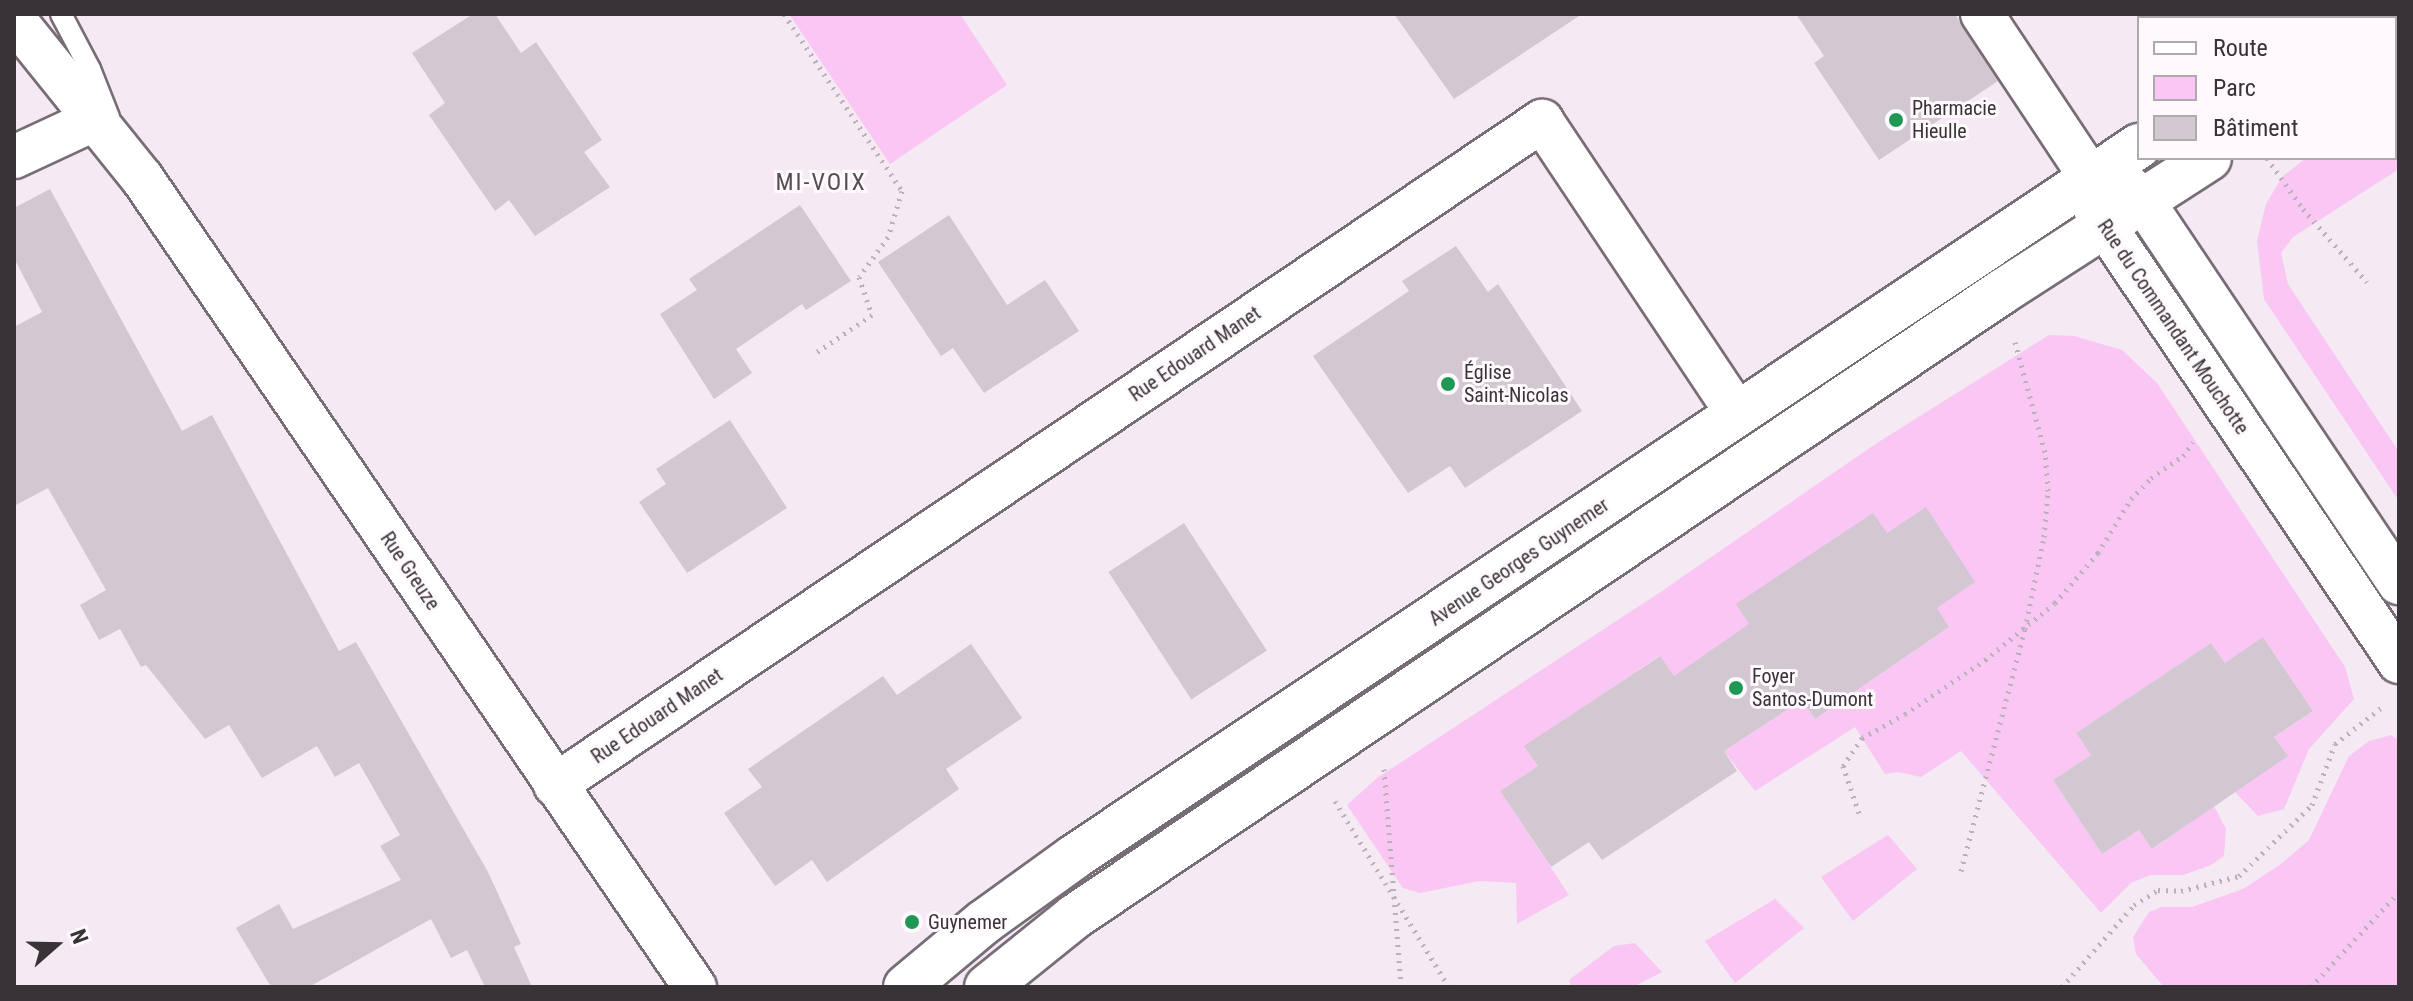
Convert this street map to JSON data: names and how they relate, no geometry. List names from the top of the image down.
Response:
{
  "streets": {
    "street": [
      "Rue du Commandant Mouchotte",
      "Rue Edouard Manet",
      "Avenue Georges Guynemer",
      "Rue Greuze"
    ]
  },
  "crossings": [
    ["Rue du Commandant Mouchotte", "Avenue Georges Guynemer"],
    ["Rue Edouard Manet", "Avenue Georges Guynemer"],
    ["Rue Edouard Manet", "Rue Greuze"]
  ],
  "districts": ["MI-VOIX"],
  "places": [
    "Pharmacie Hieulle",
    "Église Saint-Nicolas",
    "Foyer Santos-Dumont",
    "Guynemer"
  ],
  "legend": ["Route", "Parc", "Bâtiment"],
  "north": "right"
}
